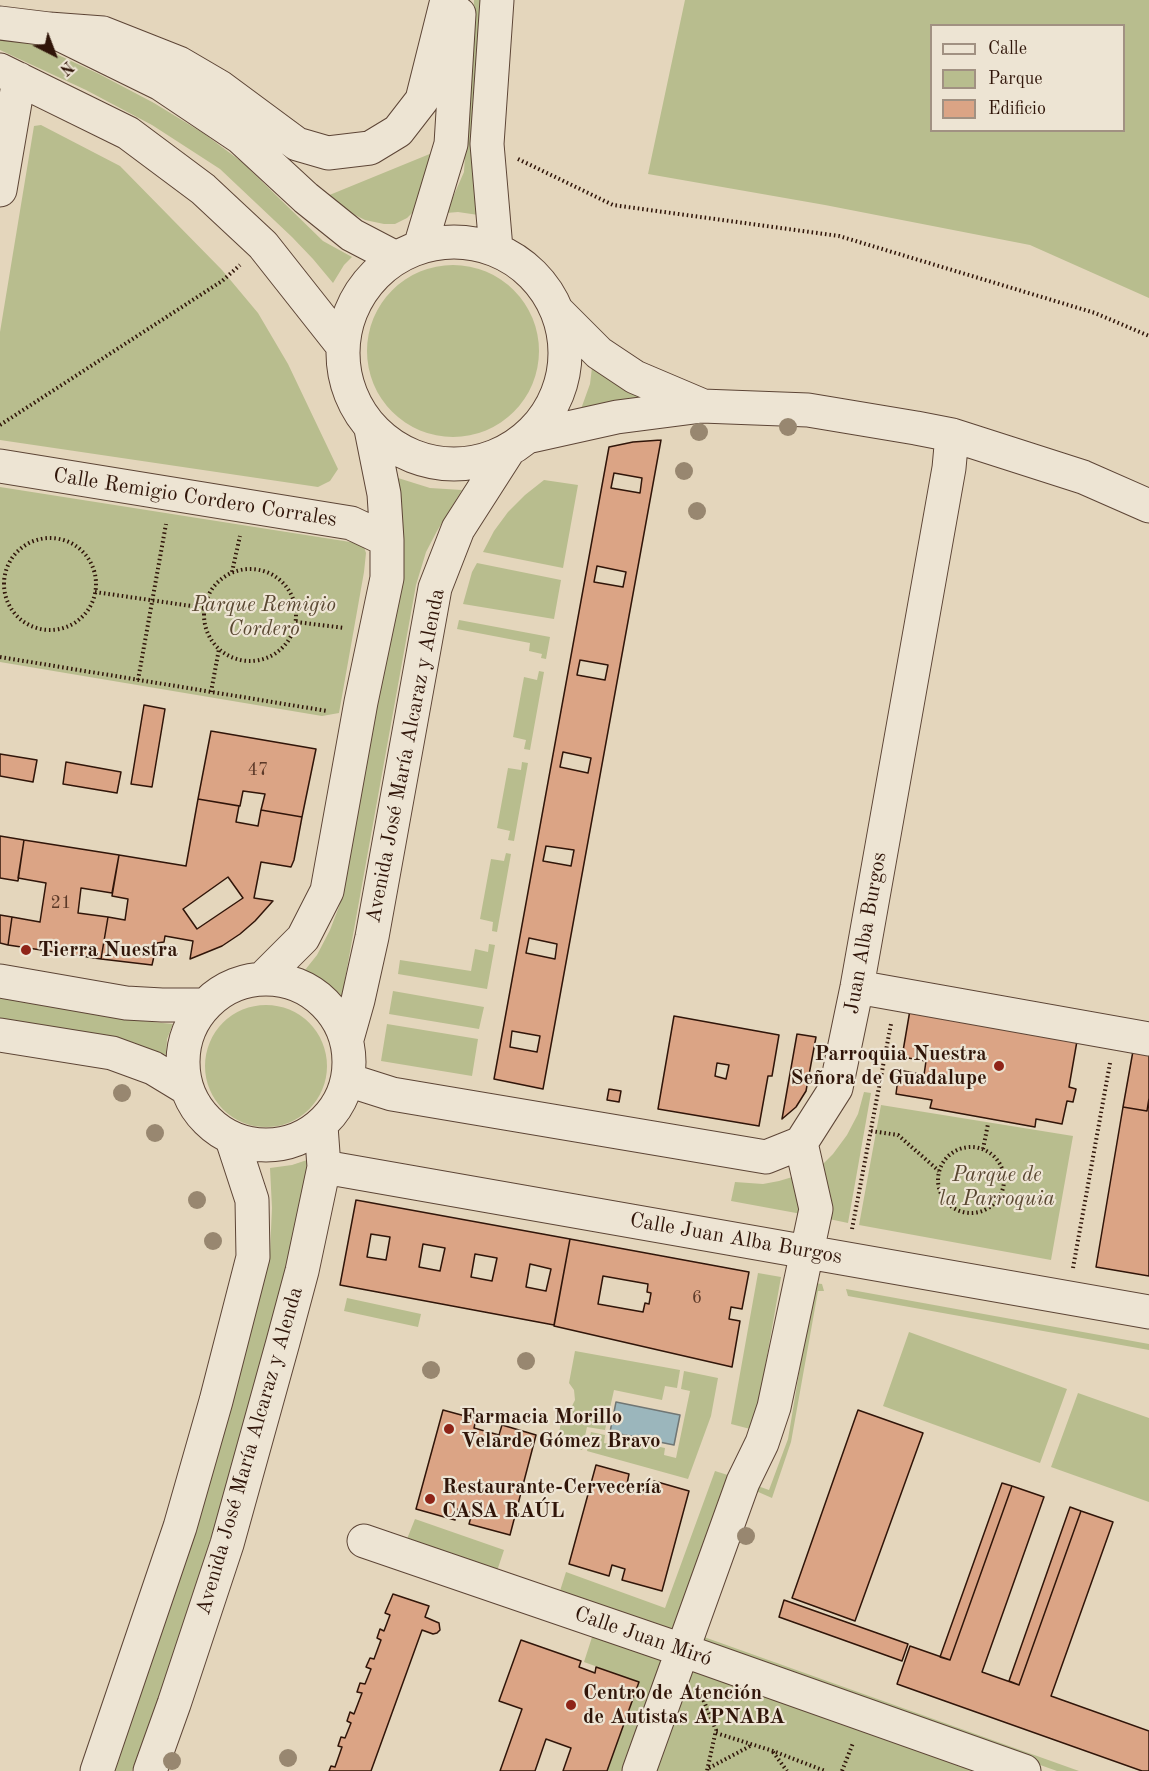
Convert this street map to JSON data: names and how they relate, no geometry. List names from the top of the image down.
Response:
{
  "streets": {
    "street": [
      "Calle Remigio Cordero Corrales",
      "Avenida José María Alcaraz y Alenda",
      "Juan Alba Burgos",
      "Calle Juan Alba Burgos",
      "Calle Juan Miró"
    ]
  },
  "crossings": [
    ["Avenida José María Alcaraz y Alenda", "Calle Juan Alba Burgos"]
  ],
  "parks": ["Parque Remigio Cordero", "Parque de la Parroquia"],
  "places": [
    "Tierra Nuestra",
    "Parroquia Nuestra Señora de Guadalupe",
    "Farmacia Morillo Velarde Gómez Bravo",
    "Restaurante-Cervecería CASA RAÚL",
    "Centro de Atención de Autistas APNABA"
  ],
  "house_numbers": ["47", "21", "6"],
  "legend": ["Calle", "Parque", "Edificio"],
  "north": "bottom right"
}
